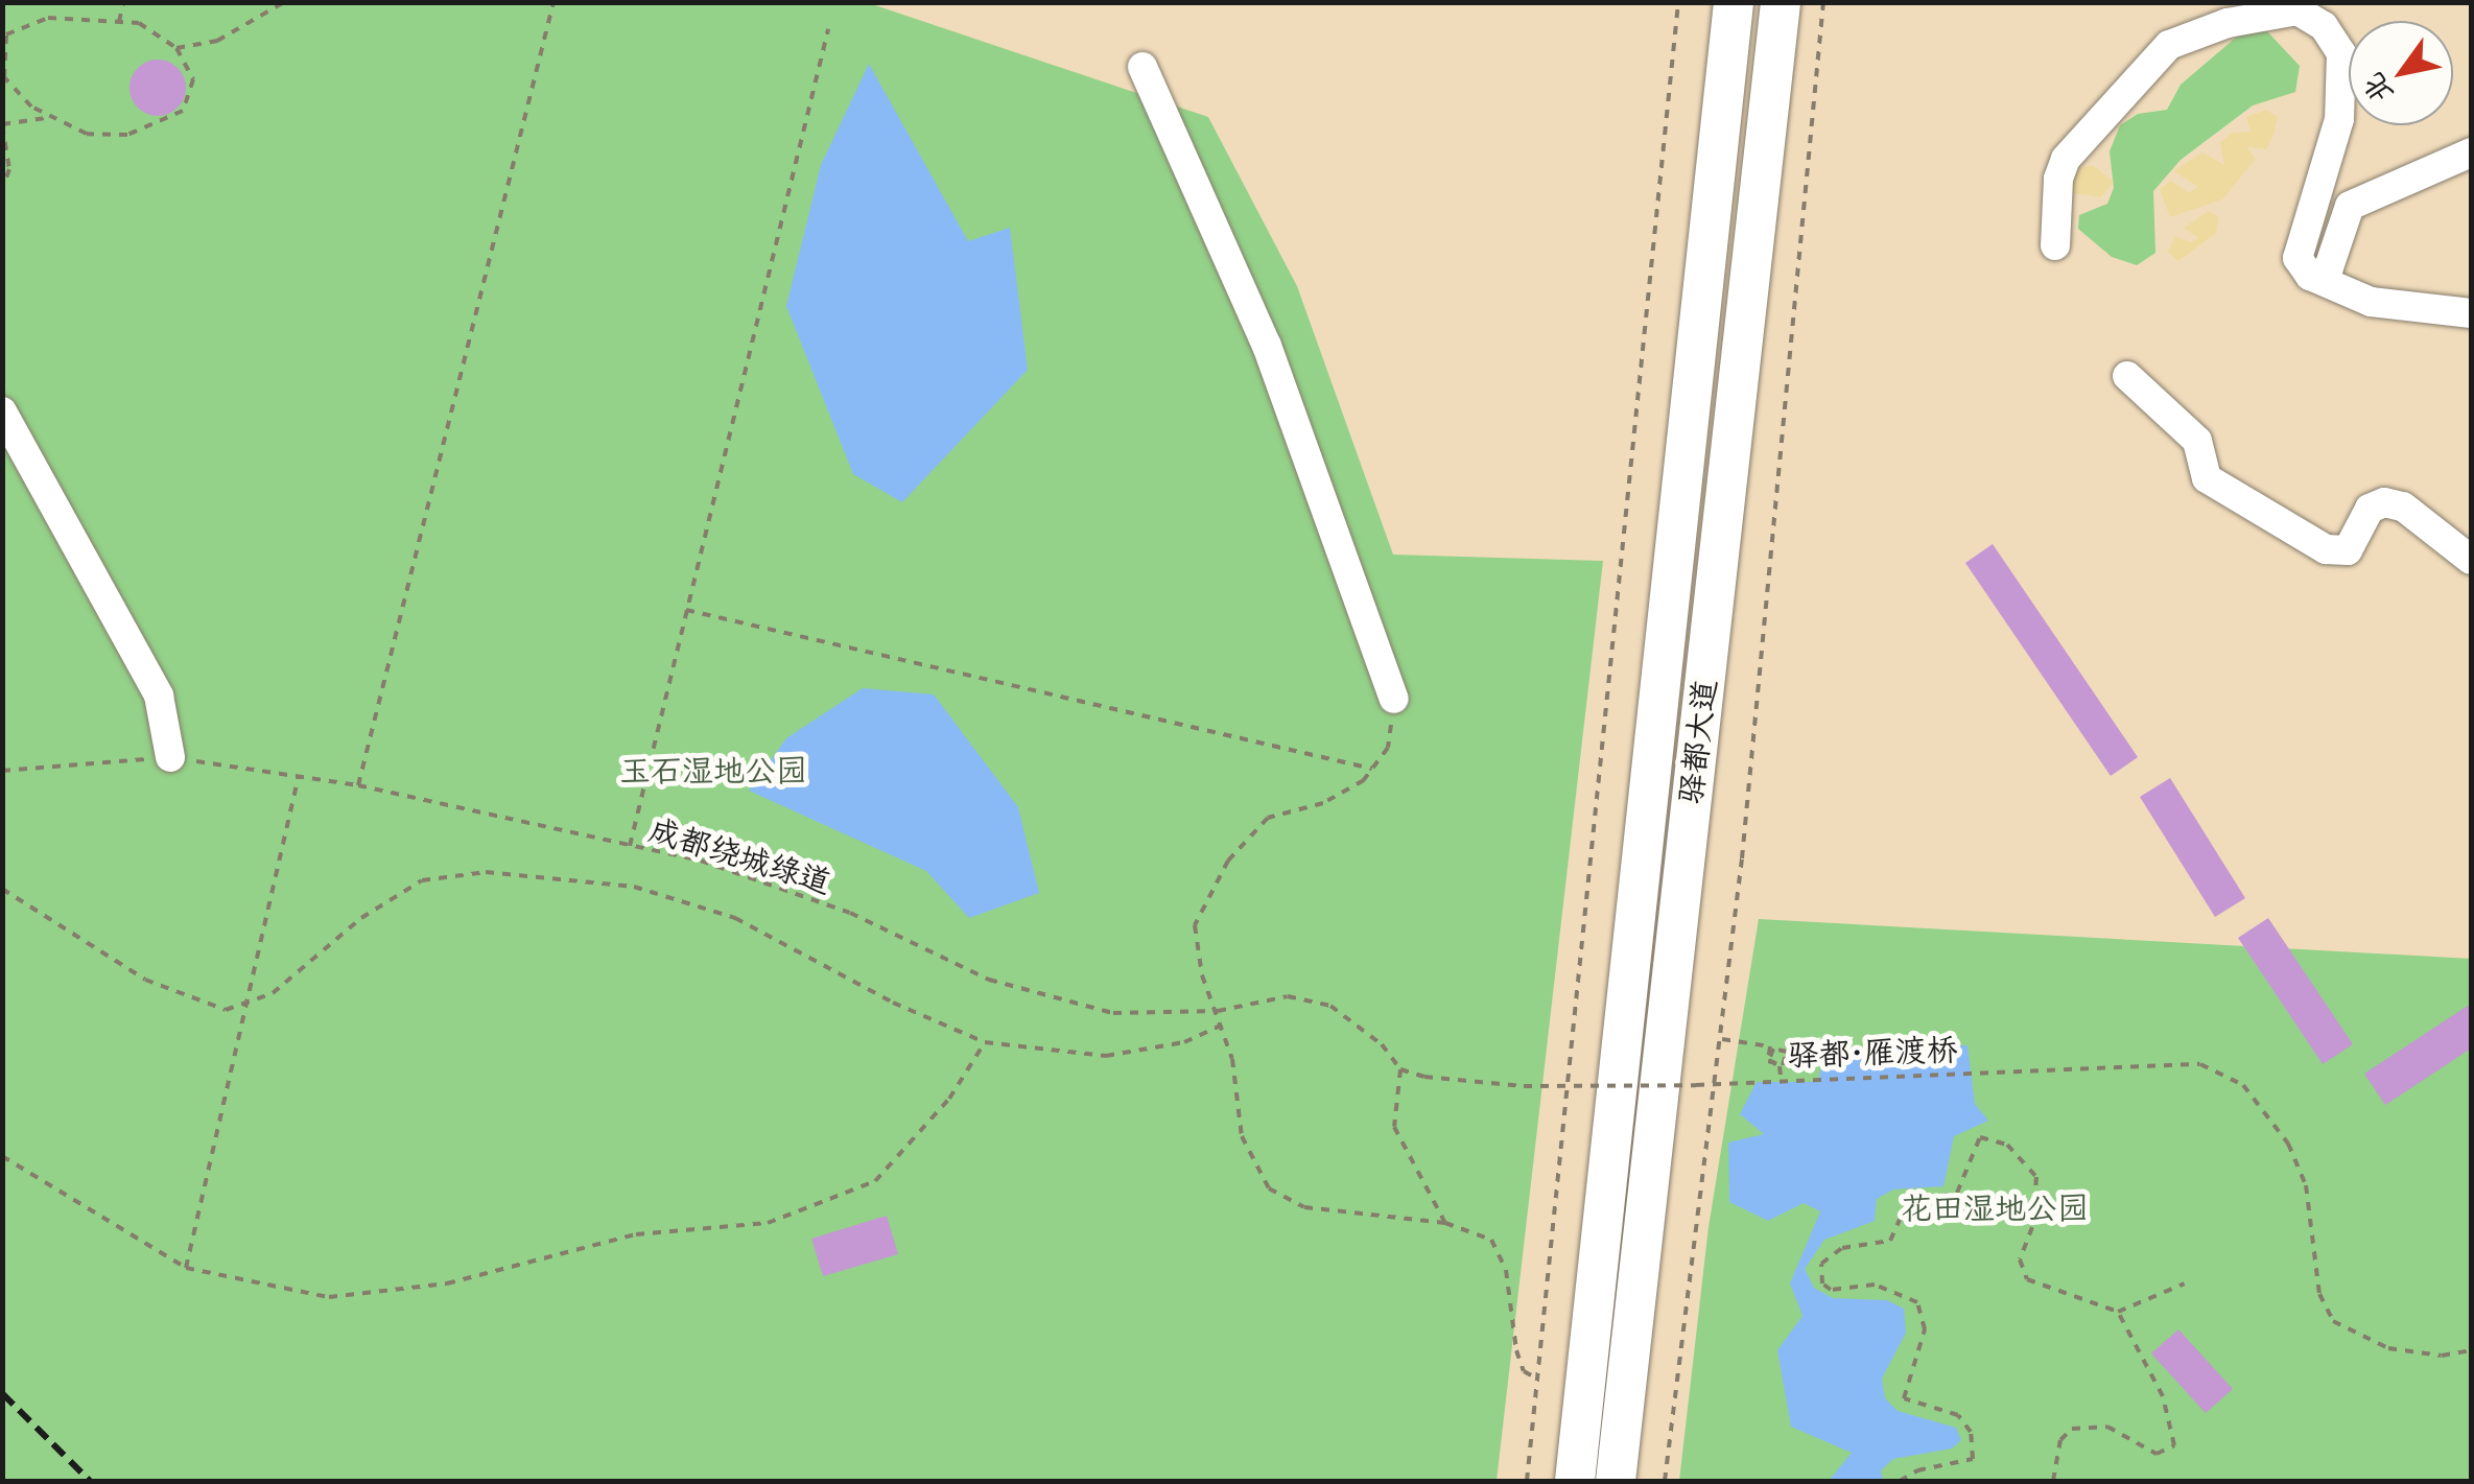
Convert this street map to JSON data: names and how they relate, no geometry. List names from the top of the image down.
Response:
{
  "streets": {
    "main road": ["驿都大道"],
    "path": ["成都绕城绿道", "驿都·雁渡桥"]
  },
  "crossings": [
    ["成都绕城绿道", "驿都·雁渡桥"]
  ],
  "parks": ["玉石湿地公园", "花田湿地公园"],
  "north": "bottom left"
}
